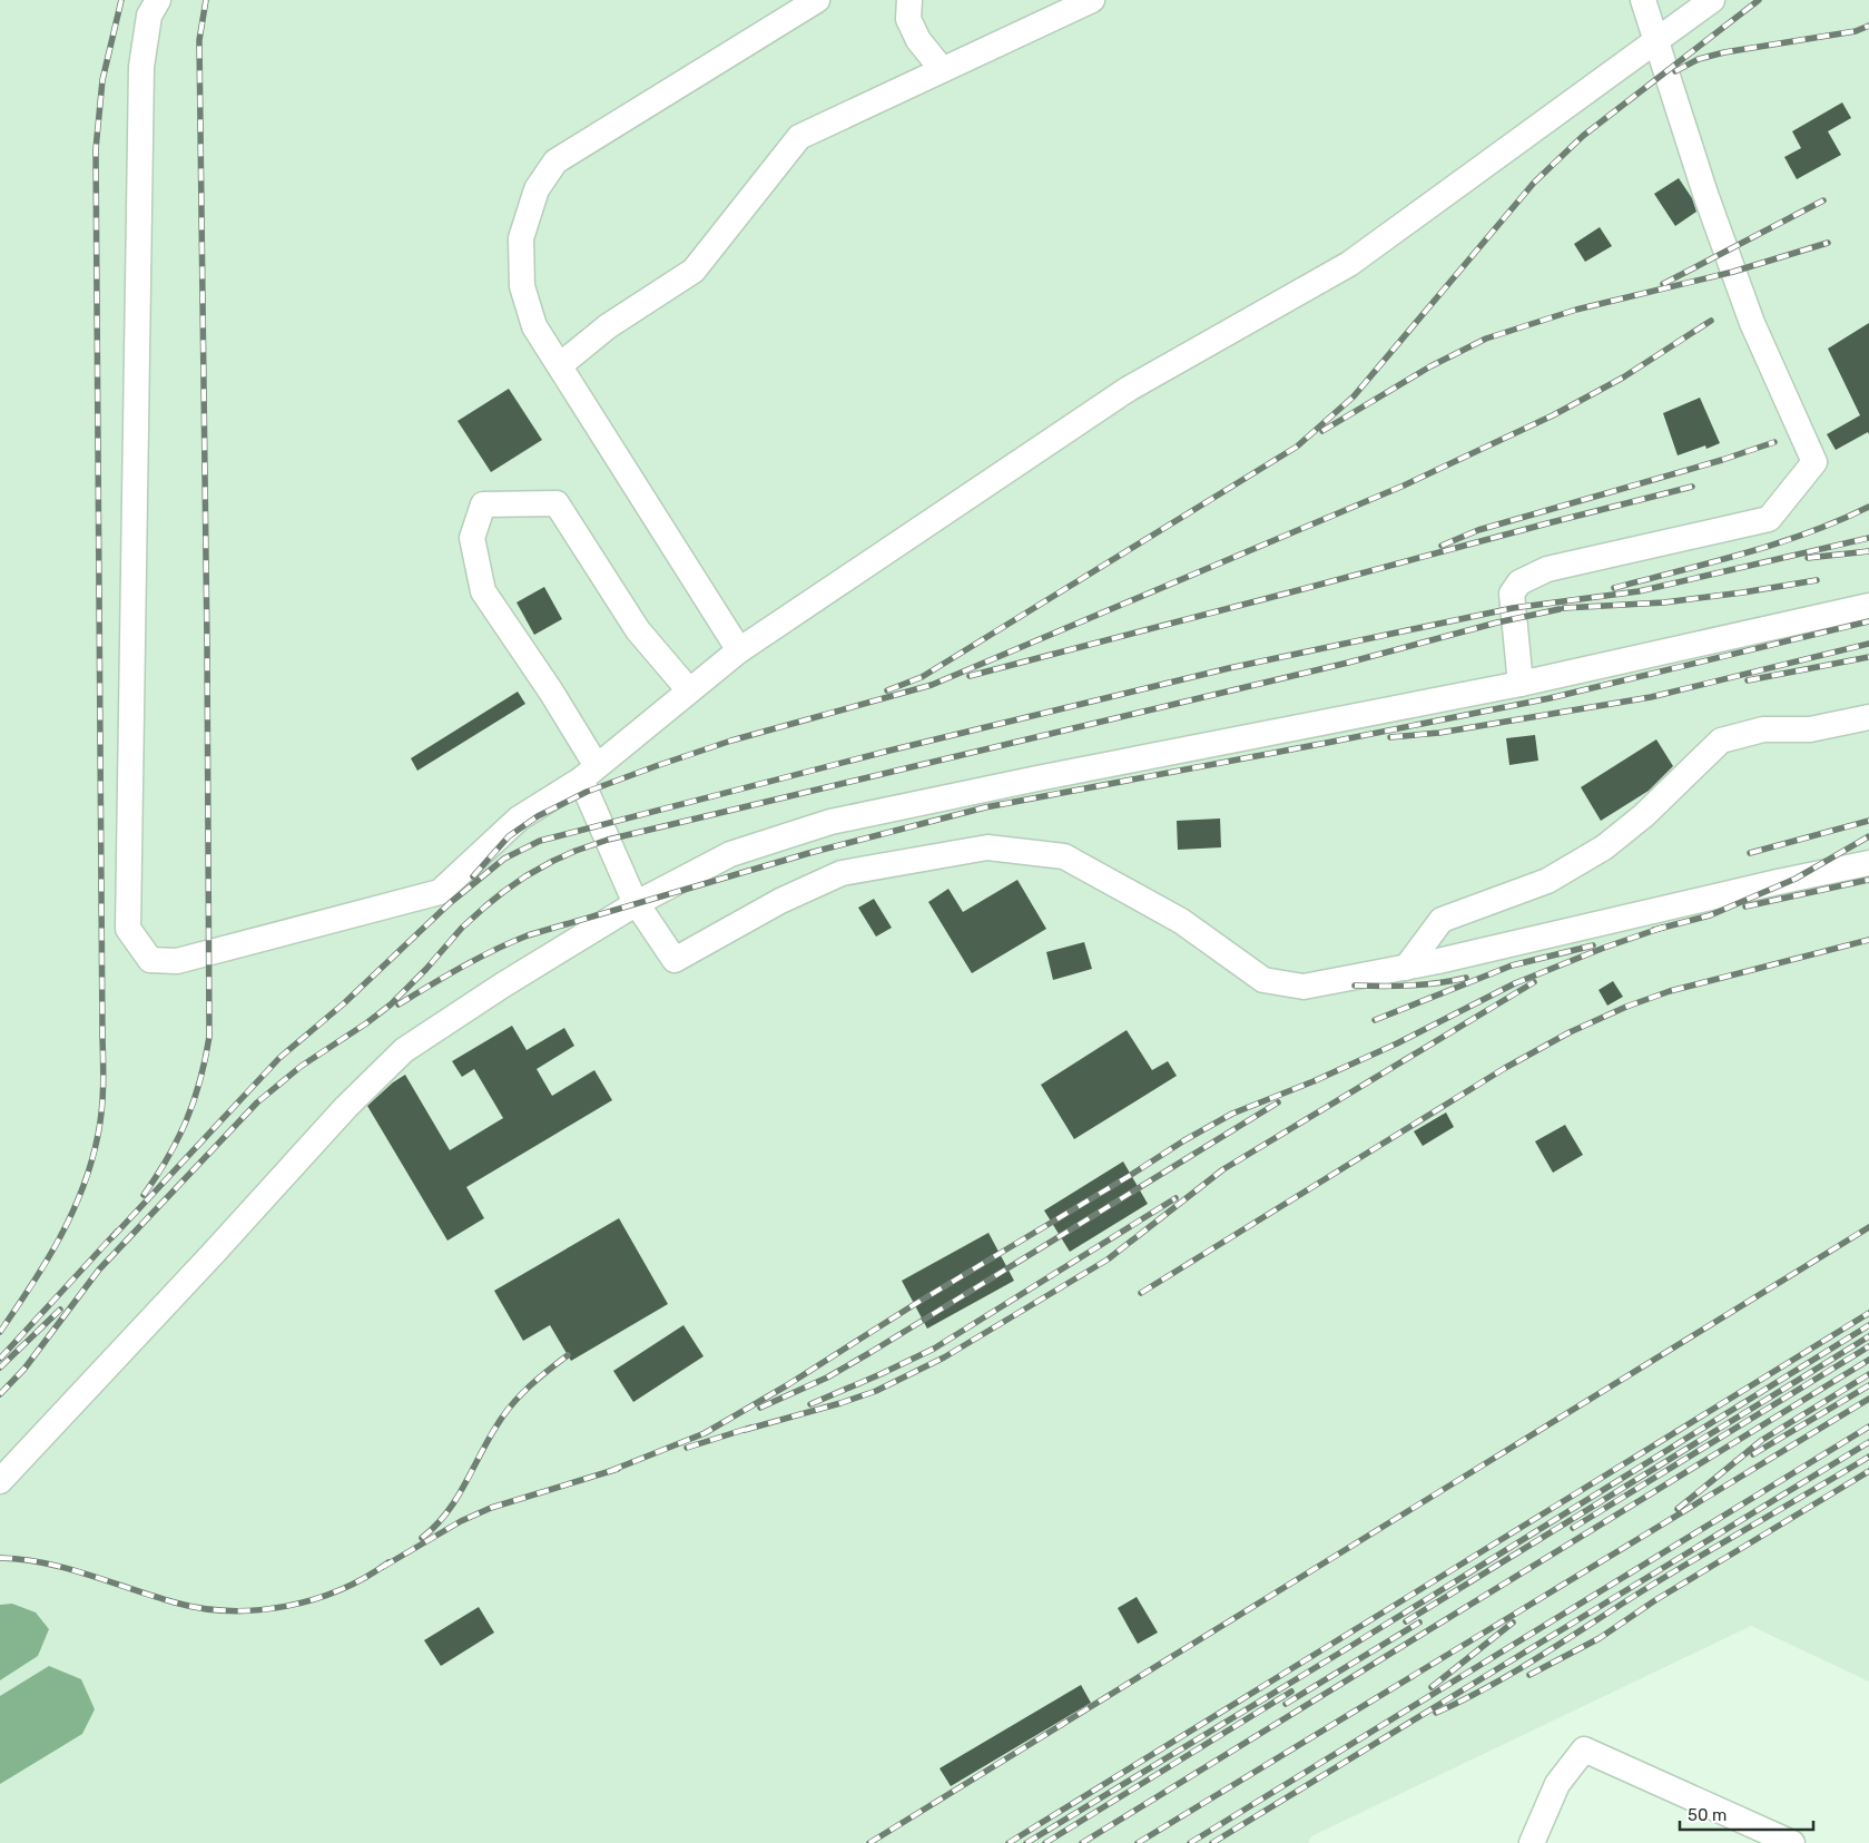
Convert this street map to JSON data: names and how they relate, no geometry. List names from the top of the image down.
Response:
{
  "scale_bar": "50 m"
}
